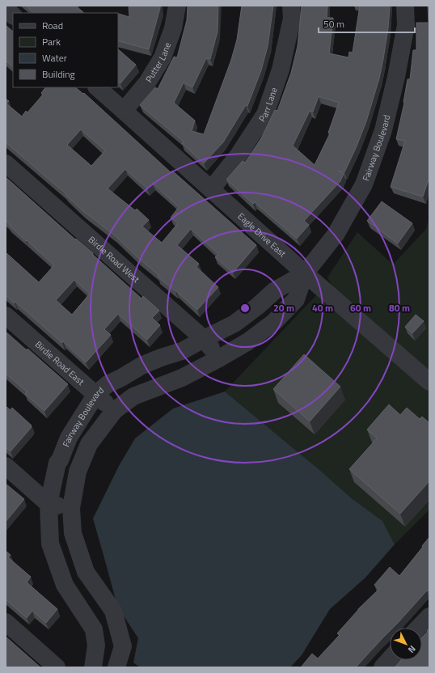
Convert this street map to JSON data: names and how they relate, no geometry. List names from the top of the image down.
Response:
{
  "streets": {
    "street": [
      "Putter Lane",
      "Parr Lane",
      "Fairway Boulevard",
      "Eagle Drive East",
      "Birdie Road West",
      "Birdie Road East"
    ]
  },
  "crossings": [
    ["Putter Lane", "Eagle Drive East"],
    ["Parr Lane", "Eagle Drive East"],
    ["Fairway Boulevard", "Eagle Drive East"],
    ["Fairway Boulevard", "Birdie Road West"],
    ["Fairway Boulevard", "Birdie Road East"]
  ],
  "legend": [
    "Road",
    "Park",
    "Water",
    "Building"
  ],
  "scale_bar": "50 m",
  "north": "bottom right",
  "rings": [
    "20 m",
    "40 m",
    "60 m",
    "80 m"
  ]
}
